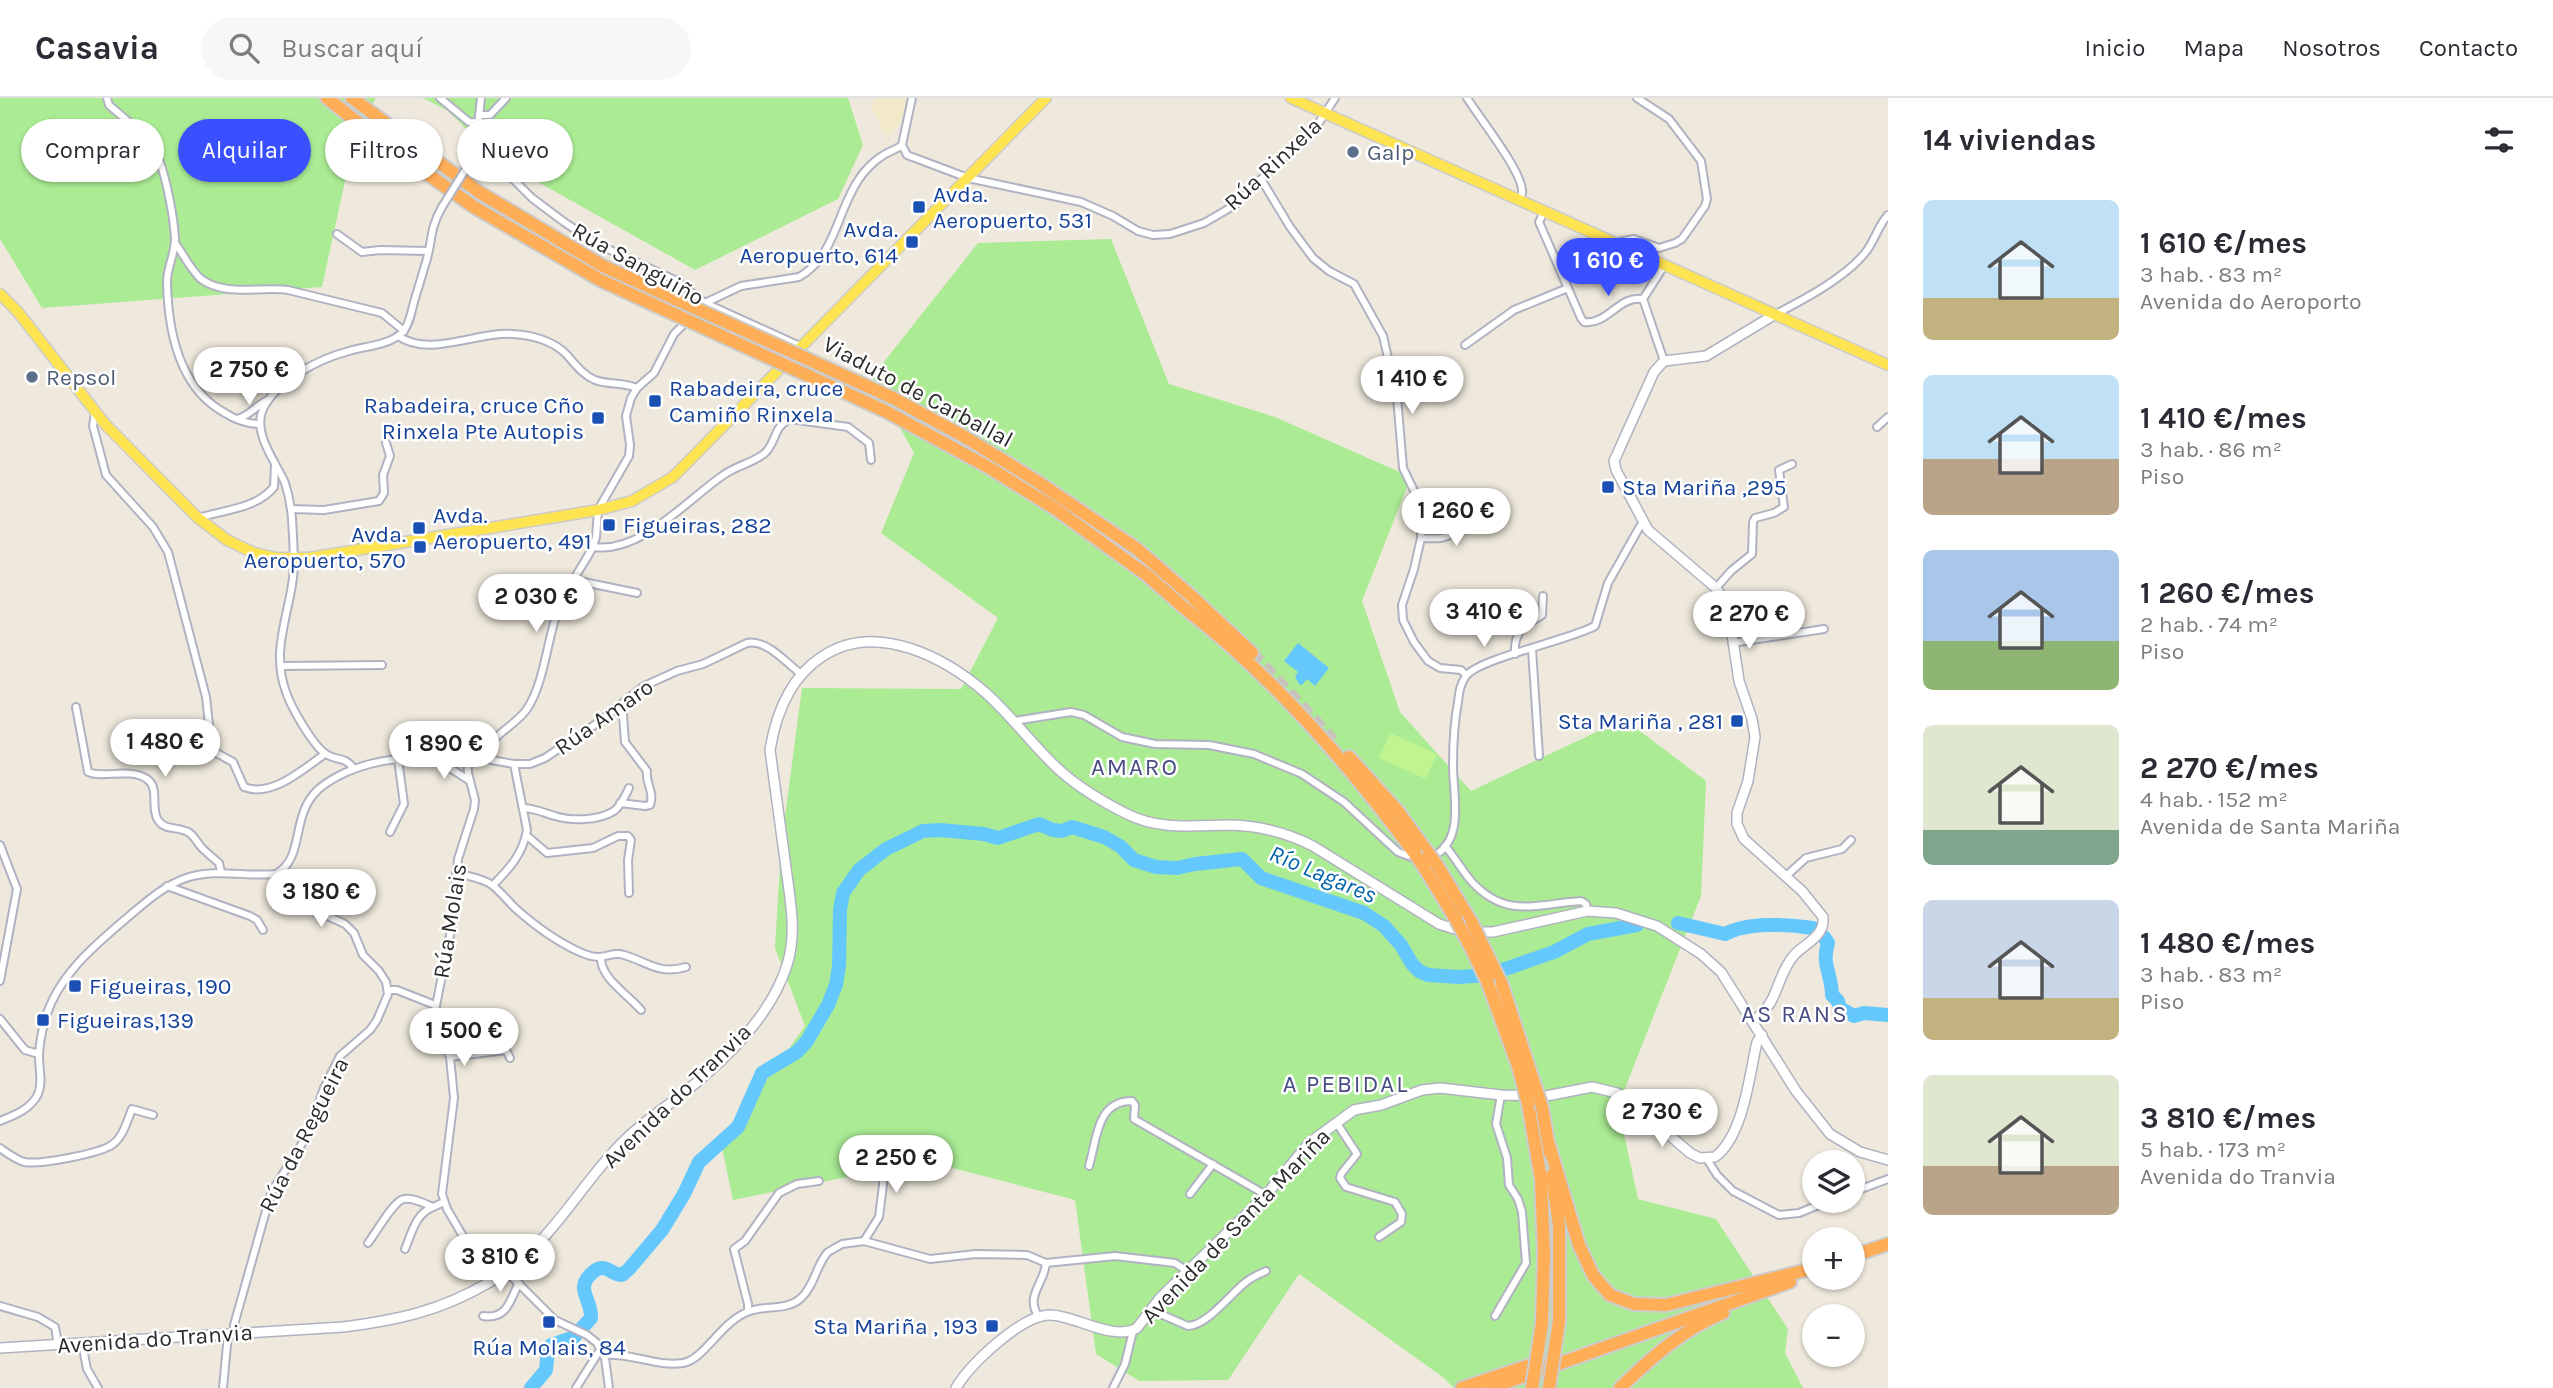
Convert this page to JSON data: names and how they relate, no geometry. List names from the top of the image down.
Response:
{
  "streets": {
    "highway": ["Viaduto de Carballal"],
    "main road": ["Avenida do Tranvia", "Avenida de Santa Mariña"],
    "street": [
      "Rúa Rinxela",
      "Rúa Sanguiño",
      "Rúa Amaro",
      "Rúa Molais",
      "Rúa da Regueira"
    ]
  },
  "crossings": [
    ["Rúa Amaro", "Avenida do Tranvia"],
    ["Avenida do Tranvia", "Rúa da Regueira"]
  ],
  "districts": ["AMARO", "AS RANS", "A PEBIDAL"],
  "water": ["Río Lagares"],
  "places": {
    "other": ["Galp", "Repsol"],
    "transit": [
      "Avda. Aeropuerto, 531",
      "Avda. Aeropuerto, 614",
      "Rabadeira, cruce Camiño Rinxela",
      "Rabadeira, cruce Cño Rinxela Pte Autopis",
      "Sta Mariña ,295",
      "Figueiras, 282",
      "Avda. Aeropuerto, 491",
      "Avda. Aeropuerto, 570",
      "Sta Mariña , 281",
      "Figueiras, 190",
      "Figueiras,139",
      "Rúa Molais, 84",
      "Sta Mariña , 193"
    ]
  },
  "page": {
    "header": "Casavia",
    "search": "Buscar aquí",
    "nav": [
      "Inicio",
      "Mapa",
      "Nosotros",
      "Contacto"
    ],
    "heading": "14 viviendas",
    "chip": [
      "Comprar",
      "Alquilar",
      "Filtros",
      "Nuevo"
    ],
    "list": [
      {
        "name": "1 610 €/mes",
        "note": "3 hab. · 83 m² · Avenida do Aeroporto"
      },
      {
        "name": "1 410 €/mes",
        "note": "3 hab. · 86 m² · Piso"
      },
      {
        "name": "1 260 €/mes",
        "note": "2 hab. · 74 m² · Piso"
      },
      {
        "name": "2 270 €/mes",
        "note": "4 hab. · 152 m² · Avenida de Santa Mariña"
      },
      {
        "name": "1 480 €/mes",
        "note": "3 hab. · 83 m² · Piso"
      },
      {
        "name": "3 810 €/mes",
        "note": "5 hab. · 173 m² · Avenida do Tranvia"
      }
    ],
    "price": [
      "1 610 €",
      "2 750 €",
      "1 410 €",
      "1 260 €",
      "2 030 €",
      "3 410 €",
      "2 270 €",
      "1 480 €",
      "1 890 €",
      "3 180 €",
      "1 500 €",
      "2 730 €",
      "2 250 €",
      "3 810 €"
    ],
    "map_buttons": ["+", "−"]
  }
}
